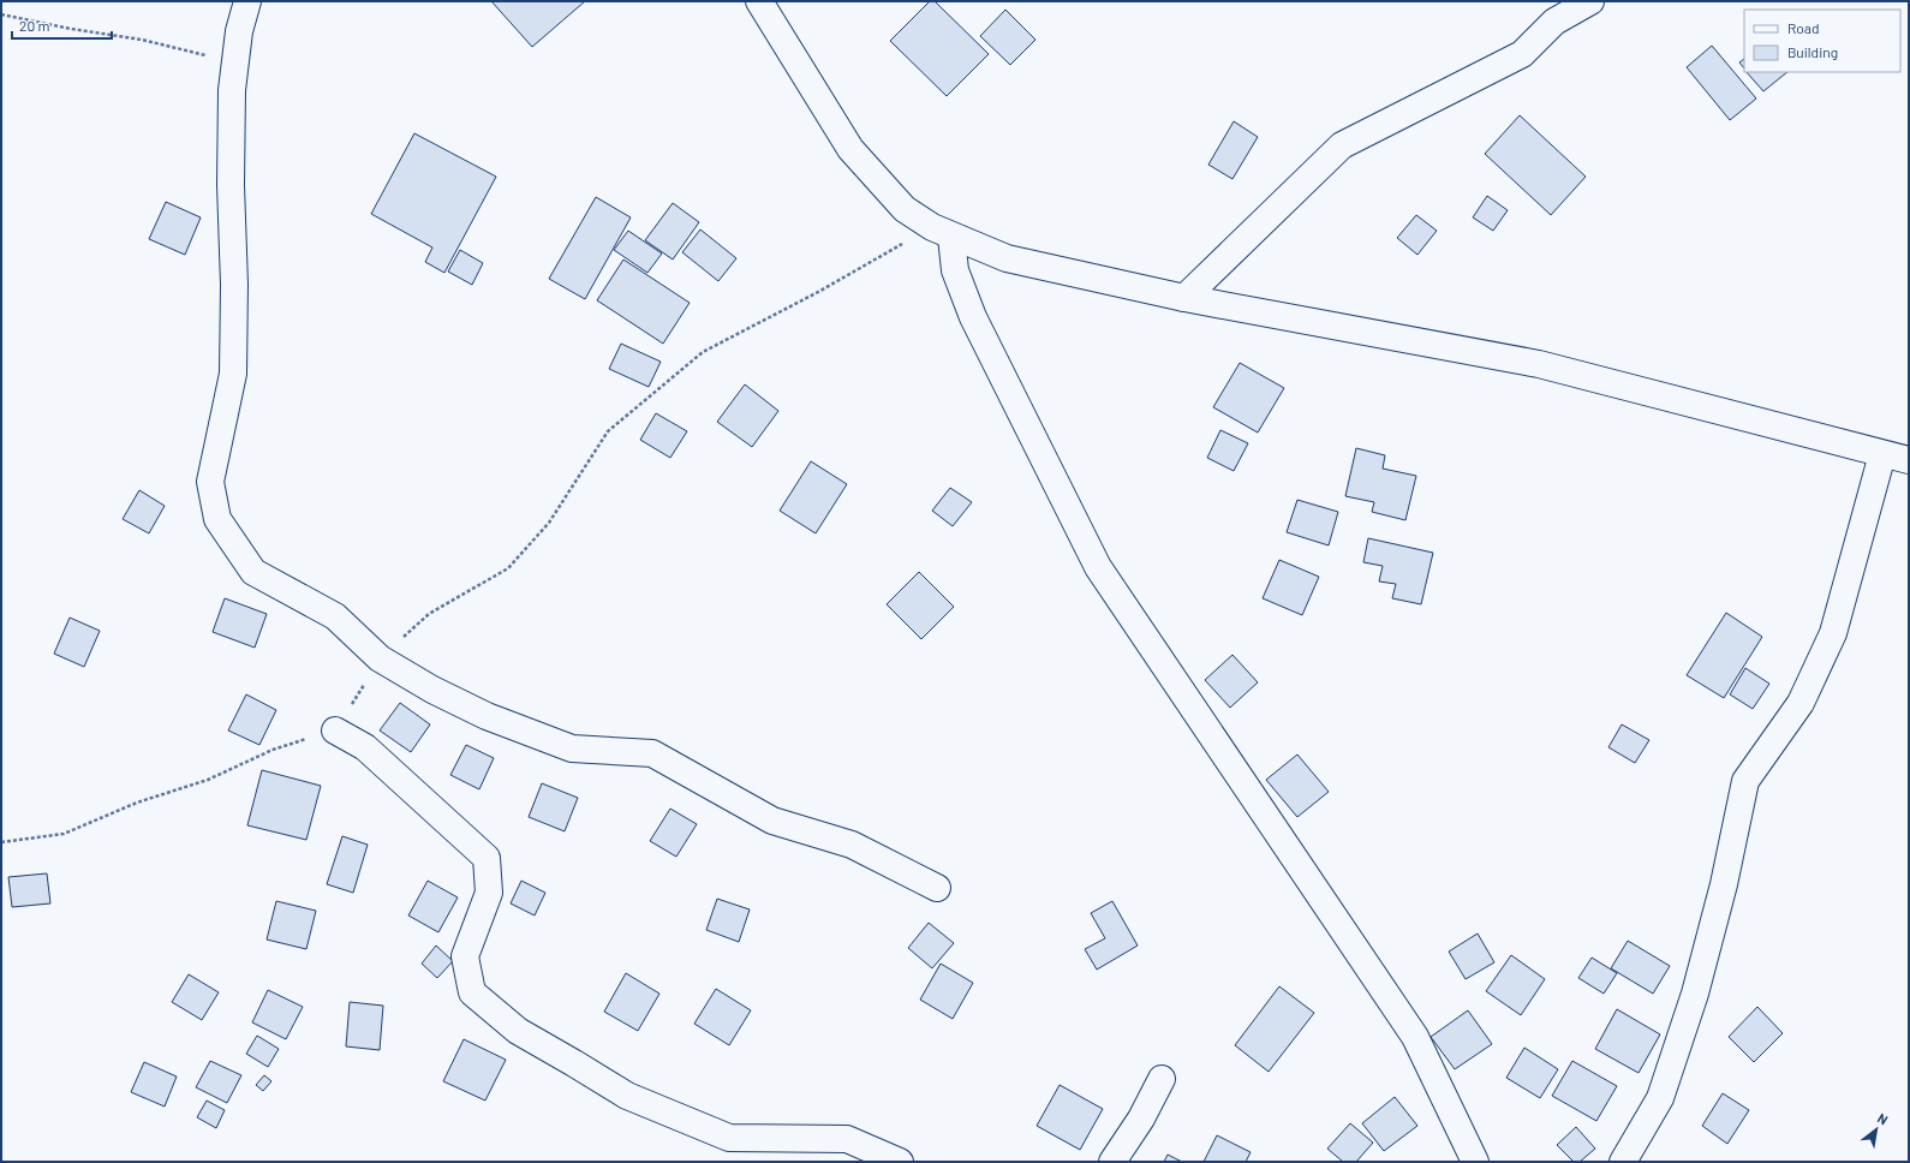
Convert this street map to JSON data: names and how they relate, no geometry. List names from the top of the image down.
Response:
{
  "legend": ["Road", "Building"],
  "scale_bar": "20 m",
  "north": "top right"
}
